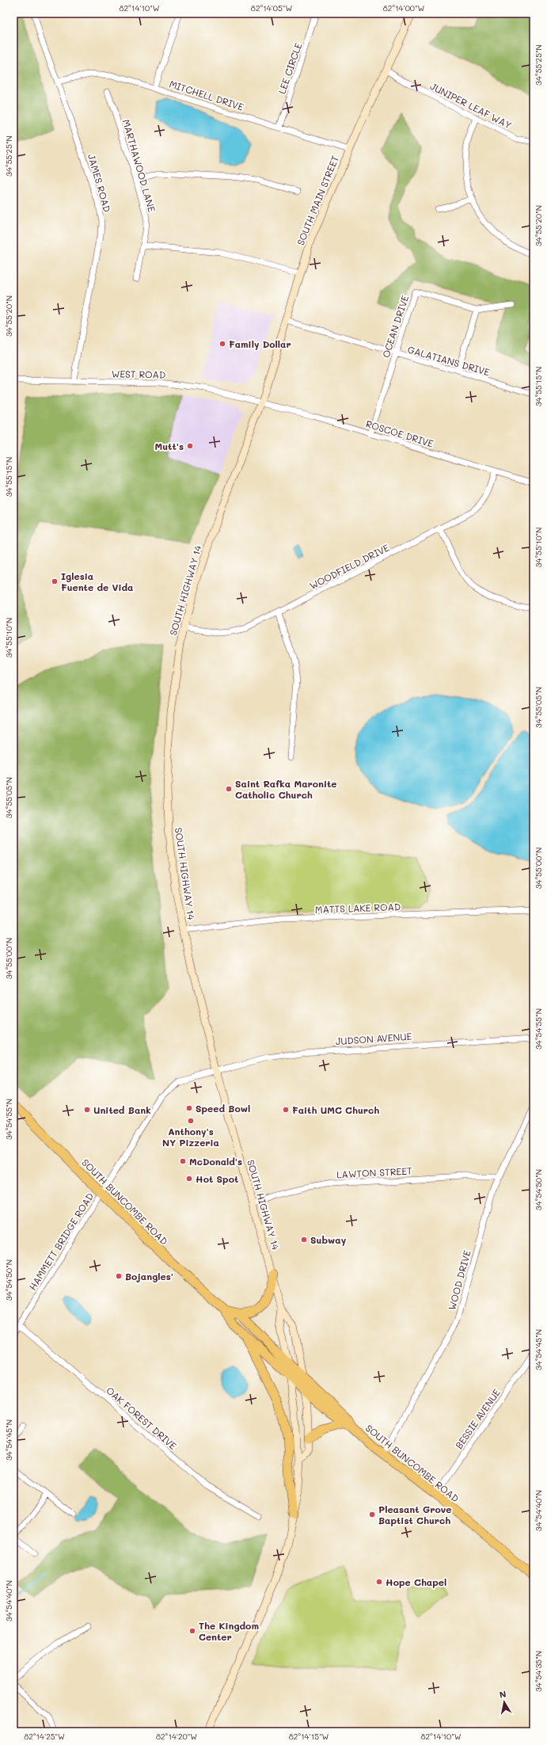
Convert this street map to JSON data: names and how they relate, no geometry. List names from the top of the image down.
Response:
{
  "streets": {
    "main road": ["SOUTH MAIN STREET", "SOUTH HIGHWAY 14", "SOUTH BUNCOMBE ROAD"],
    "street": [
      "LEE CIRCLE",
      "MITCHELL DRIVE",
      "JUNIPER LEAF WAY",
      "MARTHAWOOD LANE",
      "JAMES ROAD",
      "OCEAN DRIVE",
      "GALATIANS DRIVE",
      "WEST ROAD",
      "ROSCOE DRIVE",
      "WOODFIELD DRIVE",
      "MATTS LAKE ROAD",
      "JUDSON AVENUE",
      "LAWTON STREET",
      "HAMMETT BRIDGE ROAD",
      "WOOD DRIVE",
      "OAK FOREST DRIVE",
      "BESSIE AVENUE"
    ]
  },
  "crossings": [
    ["LEE CIRCLE", "MITCHELL DRIVE"],
    ["MITCHELL DRIVE", "JAMES ROAD"],
    ["MITCHELL DRIVE", "SOUTH MAIN STREET"],
    ["JUNIPER LEAF WAY", "SOUTH MAIN STREET"],
    ["JAMES ROAD", "WEST ROAD"],
    ["SOUTH MAIN STREET", "GALATIANS DRIVE"],
    ["SOUTH MAIN STREET", "WEST ROAD"],
    ["SOUTH MAIN STREET", "ROSCOE DRIVE"],
    ["SOUTH MAIN STREET", "SOUTH HIGHWAY 14"],
    ["OCEAN DRIVE", "GALATIANS DRIVE"],
    ["OCEAN DRIVE", "ROSCOE DRIVE"],
    ["WEST ROAD", "ROSCOE DRIVE"],
    ["WEST ROAD", "SOUTH HIGHWAY 14"],
    ["ROSCOE DRIVE", "WOODFIELD DRIVE"],
    ["ROSCOE DRIVE", "SOUTH HIGHWAY 14"],
    ["WOODFIELD DRIVE", "SOUTH HIGHWAY 14"],
    ["SOUTH HIGHWAY 14", "MATTS LAKE ROAD"],
    ["SOUTH HIGHWAY 14", "JUDSON AVENUE"],
    ["SOUTH HIGHWAY 14", "LAWTON STREET"],
    ["SOUTH HIGHWAY 14", "SOUTH BUNCOMBE ROAD"],
    ["SOUTH HIGHWAY 14", "HAMMETT BRIDGE ROAD"],
    ["JUDSON AVENUE", "HAMMETT BRIDGE ROAD"],
    ["LAWTON STREET", "WOOD DRIVE"],
    ["SOUTH BUNCOMBE ROAD", "HAMMETT BRIDGE ROAD"],
    ["SOUTH BUNCOMBE ROAD", "WOOD DRIVE"],
    ["SOUTH BUNCOMBE ROAD", "BESSIE AVENUE"],
    ["HAMMETT BRIDGE ROAD", "OAK FOREST DRIVE"]
  ],
  "places": [
    "Family Dollar",
    "Mutt's",
    "Iglesia Fuente de Vida",
    "Saint Rafka Maronite Catholic Church",
    "Speed Bowl",
    "United Bank",
    "Faith UMC Church",
    "Anthony's NY Pizzeria",
    "McDonald's",
    "Hot Spot",
    "Subway",
    "Bojangles'",
    "Pleasant Grove Baptist Church",
    "Hope Chapel",
    "The Kingdom Center"
  ],
  "north": "top",
  "coordinates": [
    "82°14'10\"W",
    "82°14'05\"W",
    "82°14'00\"W",
    "34°55'25\"N",
    "34°55'20\"N",
    "34°55'15\"N",
    "34°55'10\"N",
    "34°55'05\"N",
    "34°55'00\"N",
    "34°54'55\"N",
    "34°54'50\"N",
    "34°54'45\"N",
    "34°54'40\"N",
    "34°54'35\"N",
    "82°14'25\"W",
    "82°14'20\"W",
    "82°14'15\"W"
  ]
}
